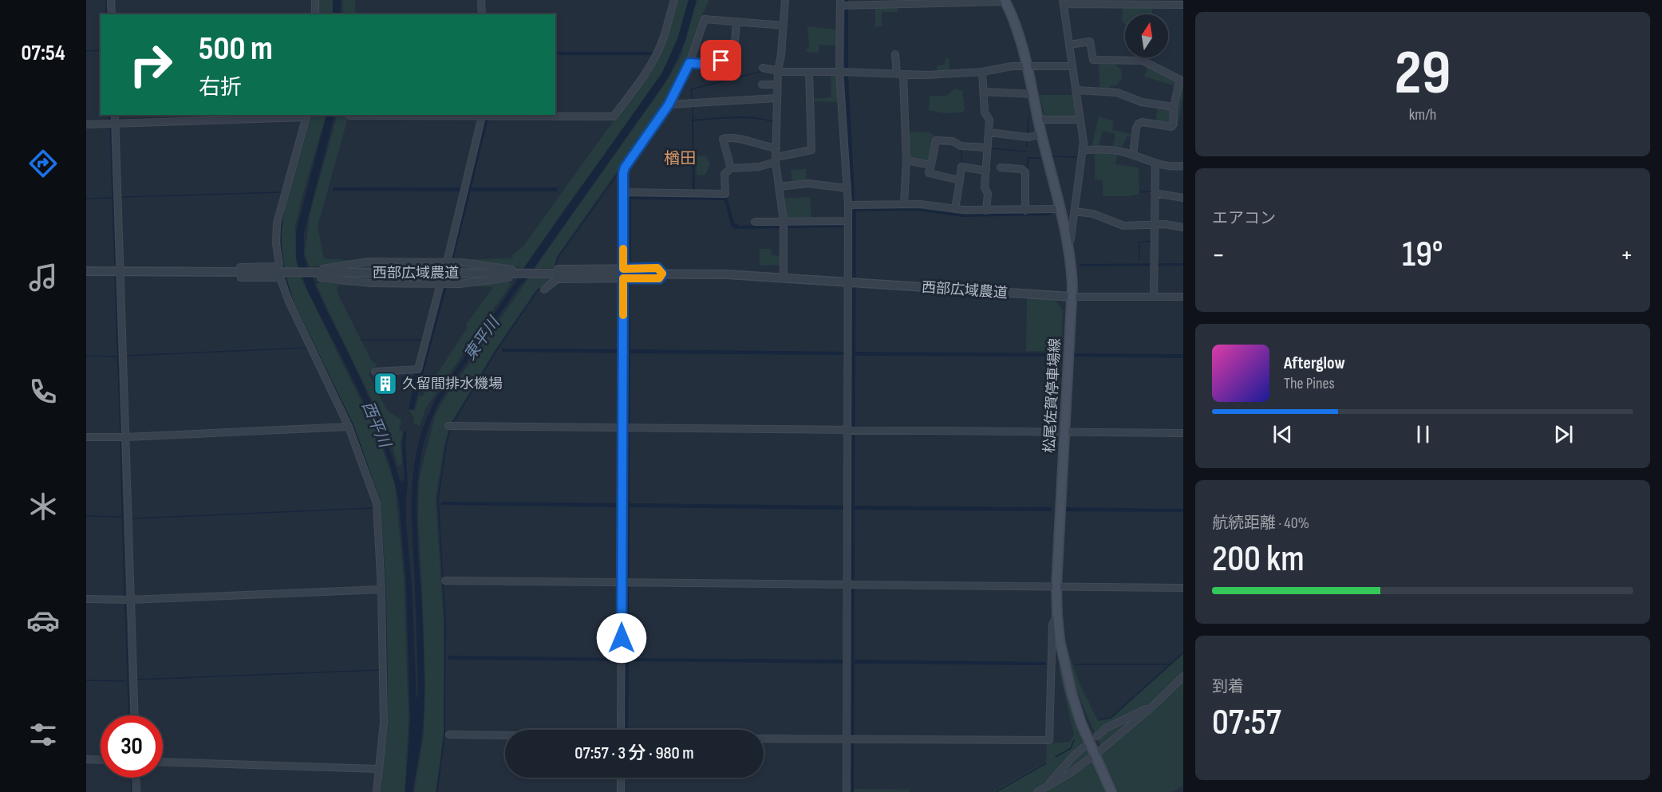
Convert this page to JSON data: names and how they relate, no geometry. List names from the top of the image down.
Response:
{
  "streets": {
    "main road": ["松尾佐賀停車場線"],
    "street": ["西部広域農道"]
  },
  "crossings": [
    ["西部広域農道", "松尾佐賀停車場線"]
  ],
  "districts": ["楢田"],
  "water": ["東平川", "西平川"],
  "places": {
    "building": ["久留間排水機場"]
  },
  "north": "top",
  "page": {
    "tabs": "07:54",
    "tile": [
      ["29", "km/h"],
      "エアコン",
      ["航続距離 · 40%", "200 km"],
      ["到着", "07:57"]
    ],
    "turn": ["500 m", "右折"],
    "heat": ["−", "19°", "+"],
    "song": ["Afterglow", "The Pines"],
    "limit": "30",
    "trip": "07:57 · 3 分 · 980 m"
  }
}
